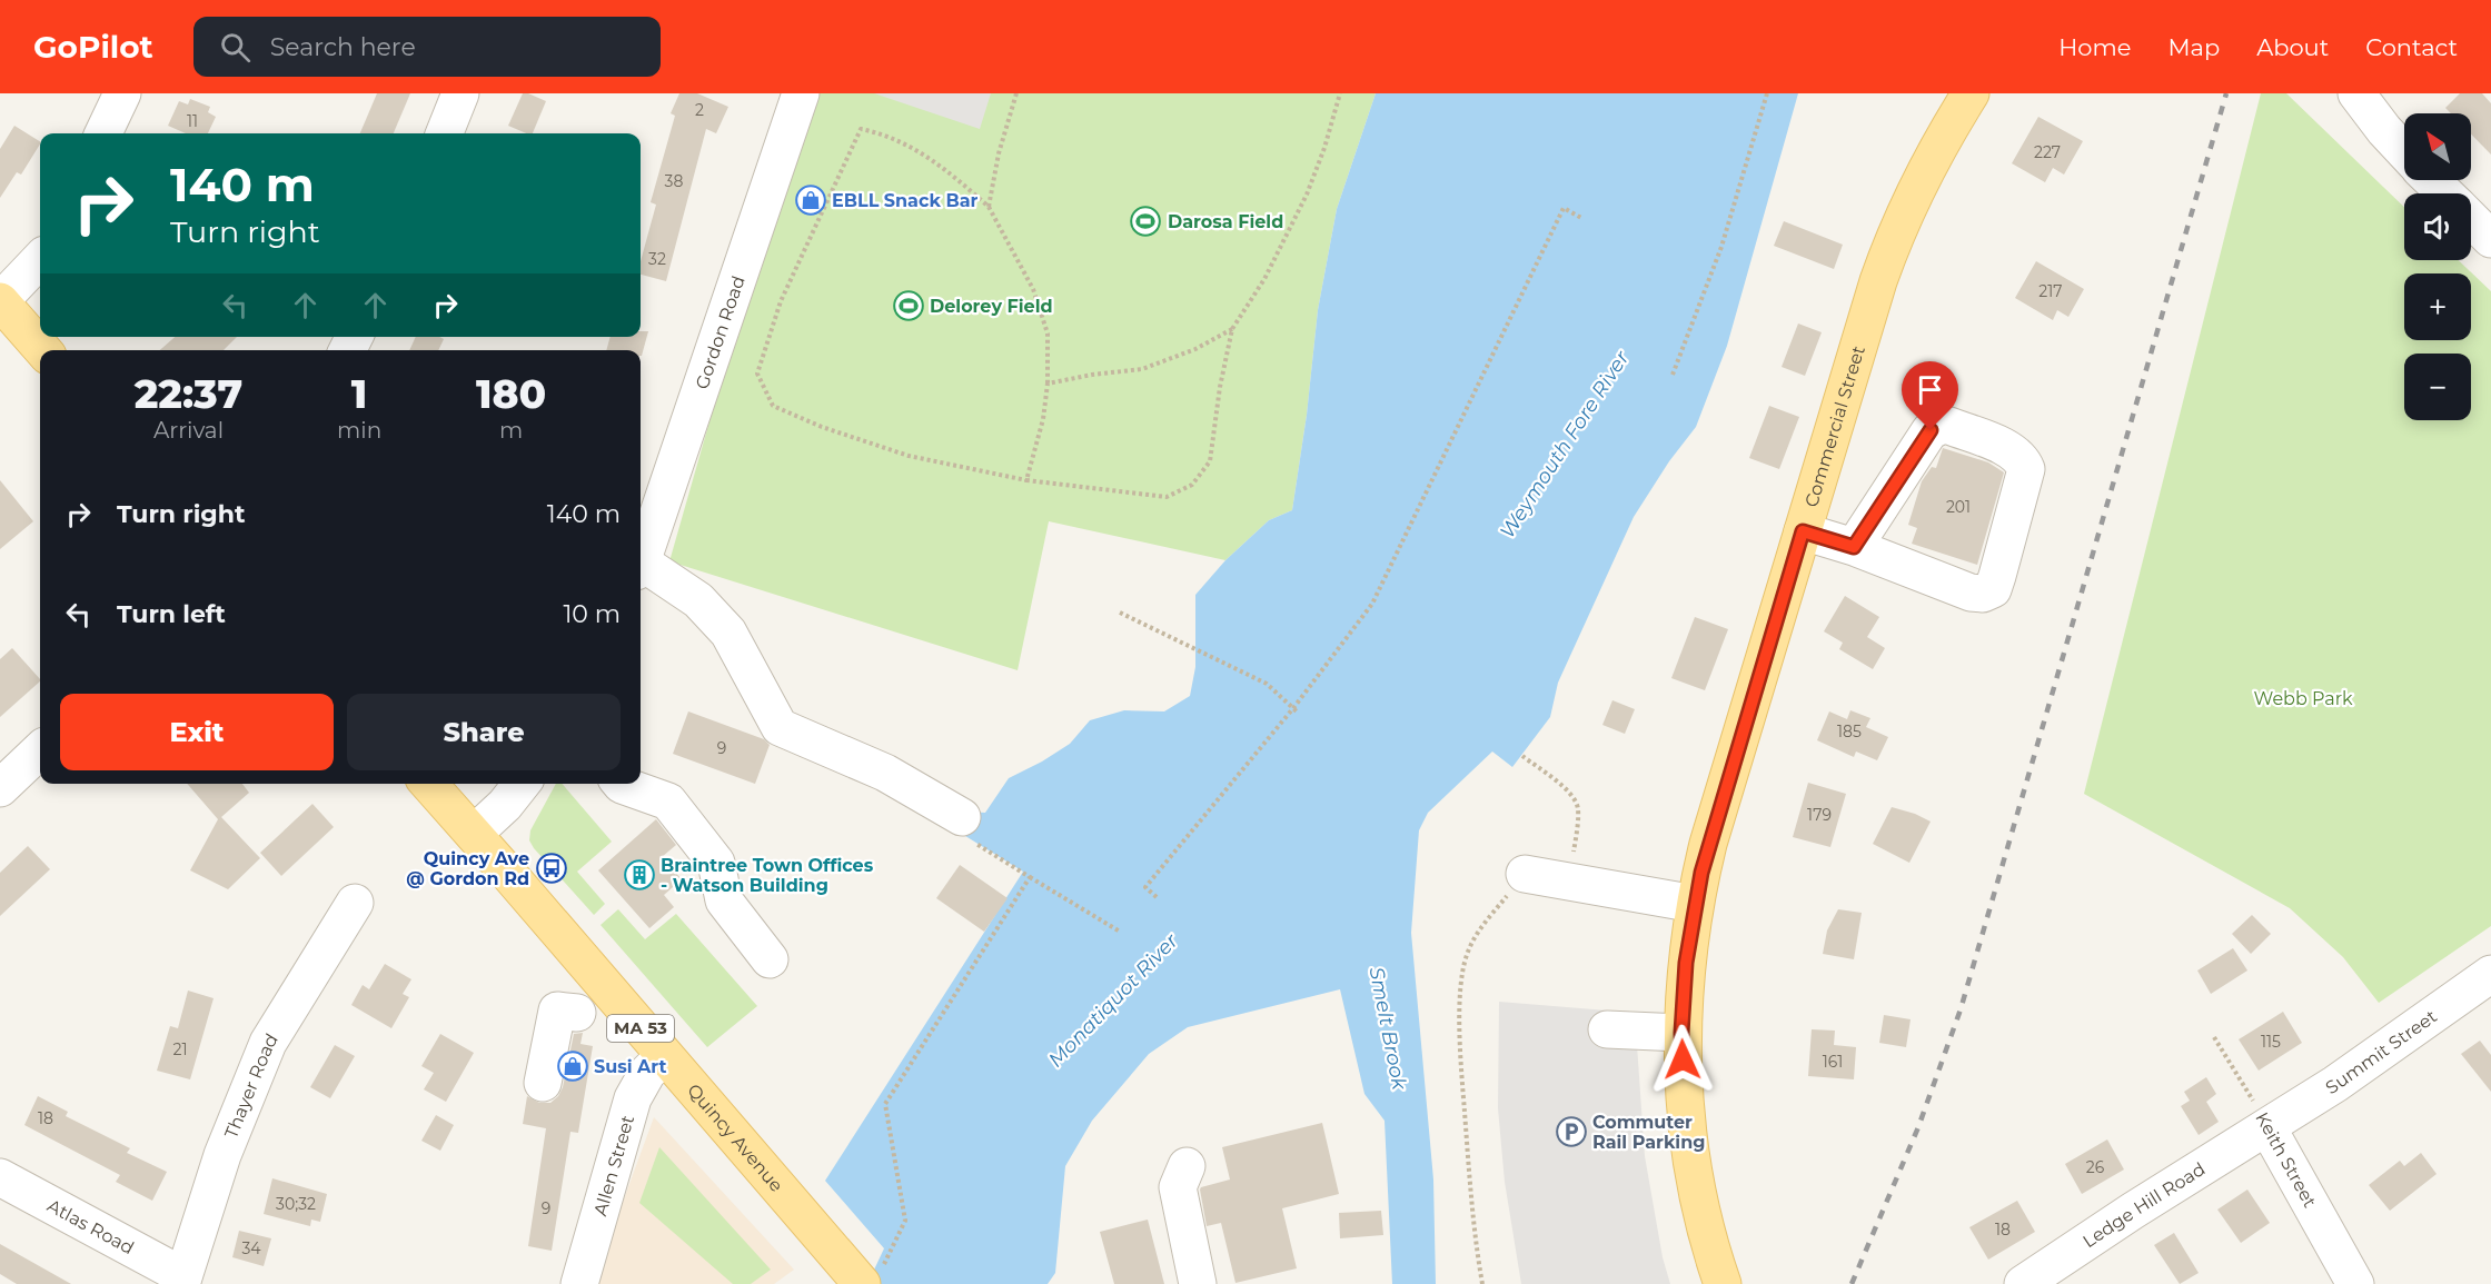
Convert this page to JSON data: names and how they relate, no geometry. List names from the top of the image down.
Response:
{
  "streets": {
    "main road": ["Commercial Street", "MA 53", "Quincy Avenue"],
    "street": [
      "Gordon Road",
      "Summit Street",
      "Thayer Road",
      "Keith Street",
      "Allen Street",
      "Ledge Hill Road",
      "Atlas Road"
    ]
  },
  "crossings": [
    ["Summit Street", "Keith Street"],
    ["Summit Street", "Ledge Hill Road"],
    ["Thayer Road", "Atlas Road"],
    ["Quincy Avenue", "Allen Street"],
    ["Keith Street", "Ledge Hill Road"]
  ],
  "water": ["Weymouth Fore River", "Monatiquot River", "Smelt Brook"],
  "parks": ["Webb Park"],
  "places": {
    "shop": ["EBLL Snack Bar", "Susi Art"],
    "sports": ["Darosa Field", "Delorey Field"],
    "bus stop": ["Quincy Ave @ Gordon Rd"],
    "building": ["Braintree Town Offices - Watson Building"],
    "parking": ["Commuter Rail Parking"]
  },
  "house_numbers": [
    "2",
    "11",
    "227",
    "38",
    "32",
    "217",
    "201",
    "185",
    "9",
    "179",
    "115",
    "21",
    "161",
    "18",
    "26",
    "30;32",
    "9",
    "18",
    "34"
  ],
  "north": "top left",
  "page": {
    "header": "GoPilot",
    "search": "Search here",
    "nav": [
      "Home",
      "Map",
      "About",
      "Contact"
    ],
    "map_buttons": ["+", "−"],
    "turn": ["140 m", "Turn right"],
    "eta": [
      "22:37",
      "Arrival",
      "1",
      "min",
      "180",
      "m"
    ],
    "list": [
      {
        "name": "Turn right",
        "value": "140 m"
      },
      {
        "name": "Turn left",
        "value": "10 m"
      }
    ],
    "buttons": ["Exit", "Share"]
  }
}
